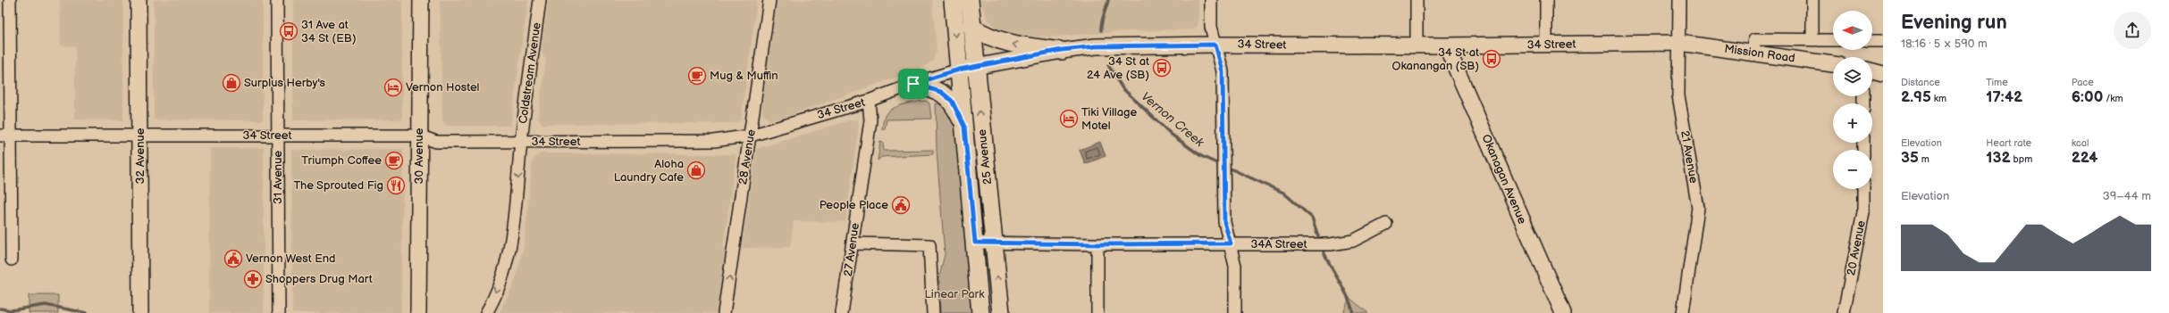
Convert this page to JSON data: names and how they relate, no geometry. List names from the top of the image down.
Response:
{
  "streets": {
    "main road": ["25 Avenue"],
    "street": [
      "34 Street",
      "Mission Road",
      "Coldstream Avenue",
      "32 Avenue",
      "30 Avenue",
      "28 Avenue",
      "21 Avenue",
      "31 Avenue",
      "Okanagan Avenue",
      "34A Street",
      "20 Avenue",
      "27 Avenue"
    ]
  },
  "crossings": [
    ["34 Street", "Mission Road"],
    ["34 Street", "Coldstream Avenue"],
    ["34 Street", "32 Avenue"],
    ["34 Street", "30 Avenue"],
    ["34 Street", "28 Avenue"],
    ["34 Street", "25 Avenue"],
    ["34 Street", "21 Avenue"],
    ["34 Street", "31 Avenue"],
    ["34 Street", "Okanagan Avenue"],
    ["34 Street", "27 Avenue"],
    ["Mission Road", "21 Avenue"],
    ["25 Avenue", "34A Street"]
  ],
  "one_way": ["Coldstream Avenue", "28 Avenue"],
  "water": ["Vernon Creek"],
  "parks": ["Linear Park"],
  "places": {
    "bus stop": ["31 Ave at 34 St (EB)", "34 St at Okanangan (SB)", "34 St at 24 Ave (SB)"],
    "cafe": ["Mug & Muffin", "Triumph Coffee"],
    "shop": ["Surplus Herby's", "Aloha Laundry Cafe"],
    "hotel": ["Vernon Hostel", "Tiki Village Motel"],
    "restaurant": ["The Sprouted Fig"],
    "public building": ["People Place", "Vernon West End"],
    "pharmacy": ["Shoppers Drug Mart"]
  },
  "north": "left",
  "page": {
    "heading": ["Evening run", "18:16 · 5 × 590 m"],
    "map_buttons": ["+", "−"],
    "stats": [
      ["Distance", "2.95 km"],
      ["Time", "17:42"],
      ["Pace", "6:00 /km"],
      ["Elevation", "35 m"],
      ["Heart rate", "132 bpm"],
      ["kcal", "224"]
    ],
    "chart": ["Elevation", "39–44 m"]
  }
}
